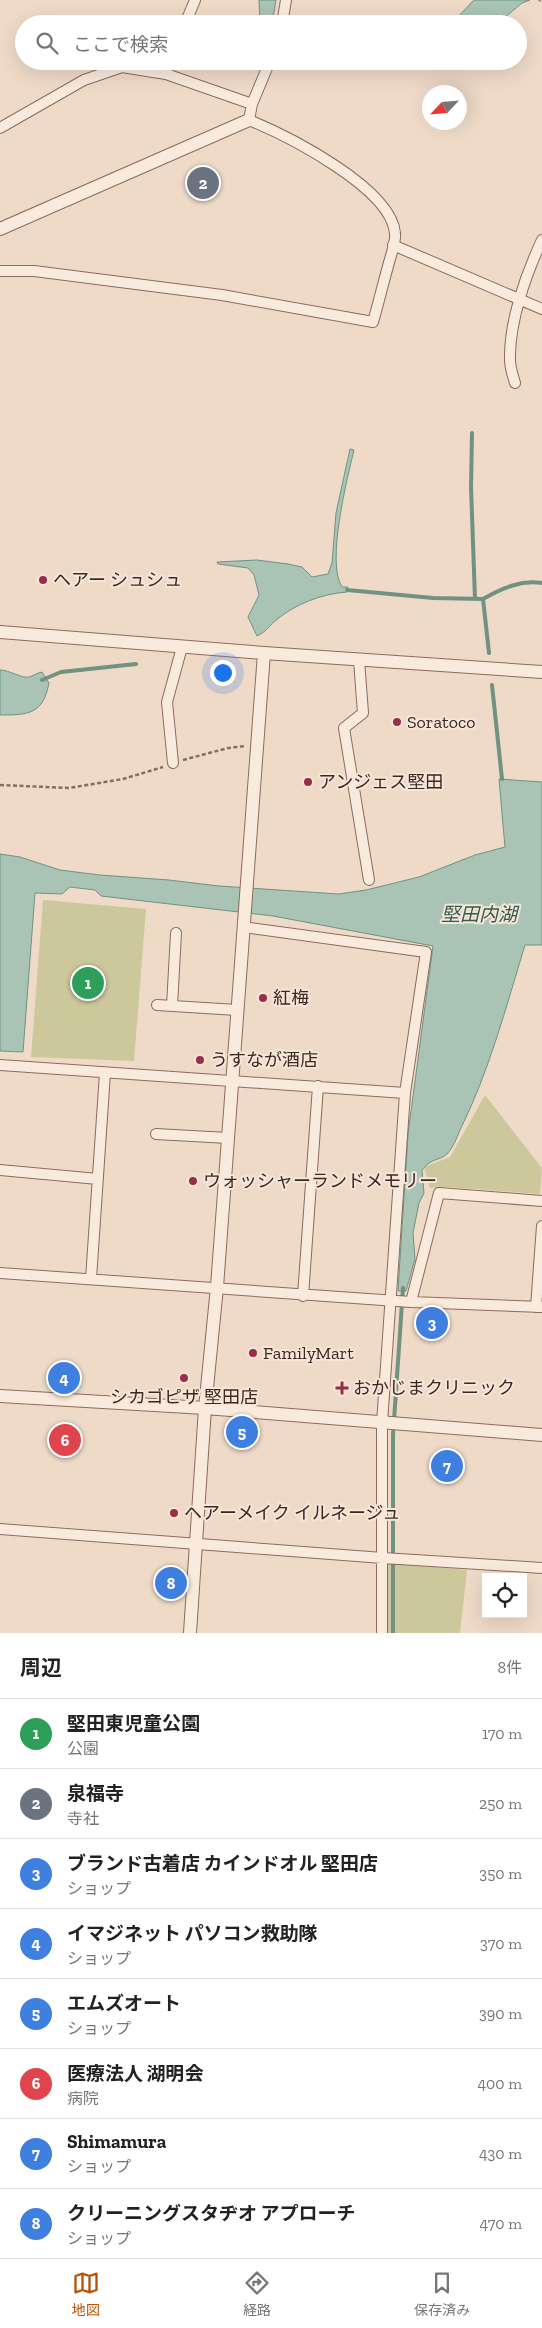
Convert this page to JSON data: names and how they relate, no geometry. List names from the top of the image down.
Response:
{
  "water": ["堅田内湖"],
  "places": {
    "other": [
      "ヘアー シュシュ",
      "Soratoco",
      "アンジェス堅田",
      "紅梅",
      "うすなが酒店",
      "ウォッシャーランドメモリー",
      "FamilyMart",
      "シカゴピザ 堅田店",
      "ヘアーメイク イルネージュ"
    ],
    "health": ["おかじまクリニック"]
  },
  "north": "bottom left",
  "page": {
    "search": "ここで検索",
    "pins": [
      "2",
      "1",
      "3",
      "4",
      "5",
      "6",
      "7",
      "8"
    ],
    "heading": ["周辺", "8件"],
    "list": [
      {
        "mark": "1",
        "name": "堅田東児童公園",
        "note": "公園",
        "value": "170 m"
      },
      {
        "mark": "2",
        "name": "泉福寺",
        "note": "寺社",
        "value": "250 m"
      },
      {
        "mark": "3",
        "name": "ブランド古着店 カインドオル 堅田店",
        "note": "ショップ",
        "value": "350 m"
      },
      {
        "mark": "4",
        "name": "イマジネット パソコン救助隊",
        "note": "ショップ",
        "value": "370 m"
      },
      {
        "mark": "5",
        "name": "エムズオート",
        "note": "ショップ",
        "value": "390 m"
      },
      {
        "mark": "6",
        "name": "医療法人 湖明会",
        "note": "病院",
        "value": "400 m"
      },
      {
        "mark": "7",
        "name": "Shimamura",
        "note": "ショップ",
        "value": "430 m"
      },
      {
        "mark": "8",
        "name": "クリーニングスタヂオ アプローチ",
        "note": "ショップ",
        "value": "470 m"
      }
    ],
    "nav": ["地図", "経路", "保存済み"]
  }
}
